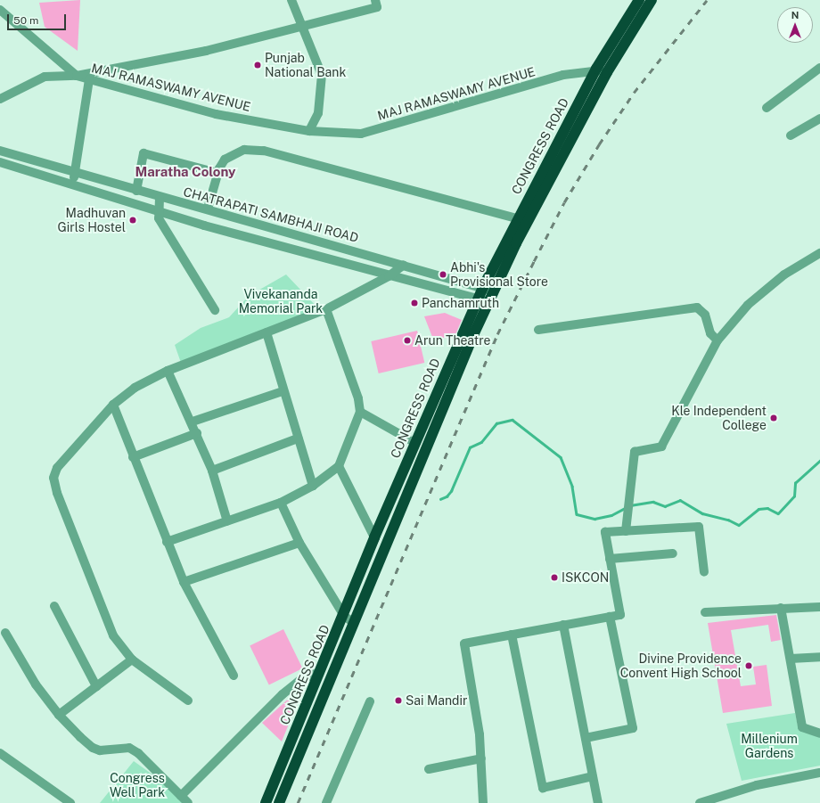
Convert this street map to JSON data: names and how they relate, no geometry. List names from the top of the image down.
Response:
{
  "streets": {
    "highway": ["CONGRESS ROAD"],
    "street": ["MAJ RAMASWAMY AVENUE", "CHATRAPATI SAMBHAJI ROAD"]
  },
  "crossings": [
    ["MAJ RAMASWAMY AVENUE", "CONGRESS ROAD"],
    ["CONGRESS ROAD", "CHATRAPATI SAMBHAJI ROAD"]
  ],
  "districts": ["Maratha Colony"],
  "parks": ["Vivekananda Memorial Park", "Millenium Gardens", "Congress Well Park"],
  "places": [
    "Punjab National Bank",
    "Madhuvan Girls Hostel",
    "Abhi's Provisional Store",
    "Panchamruth",
    "Arun Theatre",
    "Kle Independent College",
    "ISKCON",
    "Divine Providence Convent High School",
    "Sai Mandir"
  ],
  "scale_bar": "50 m",
  "north": "top"
}
